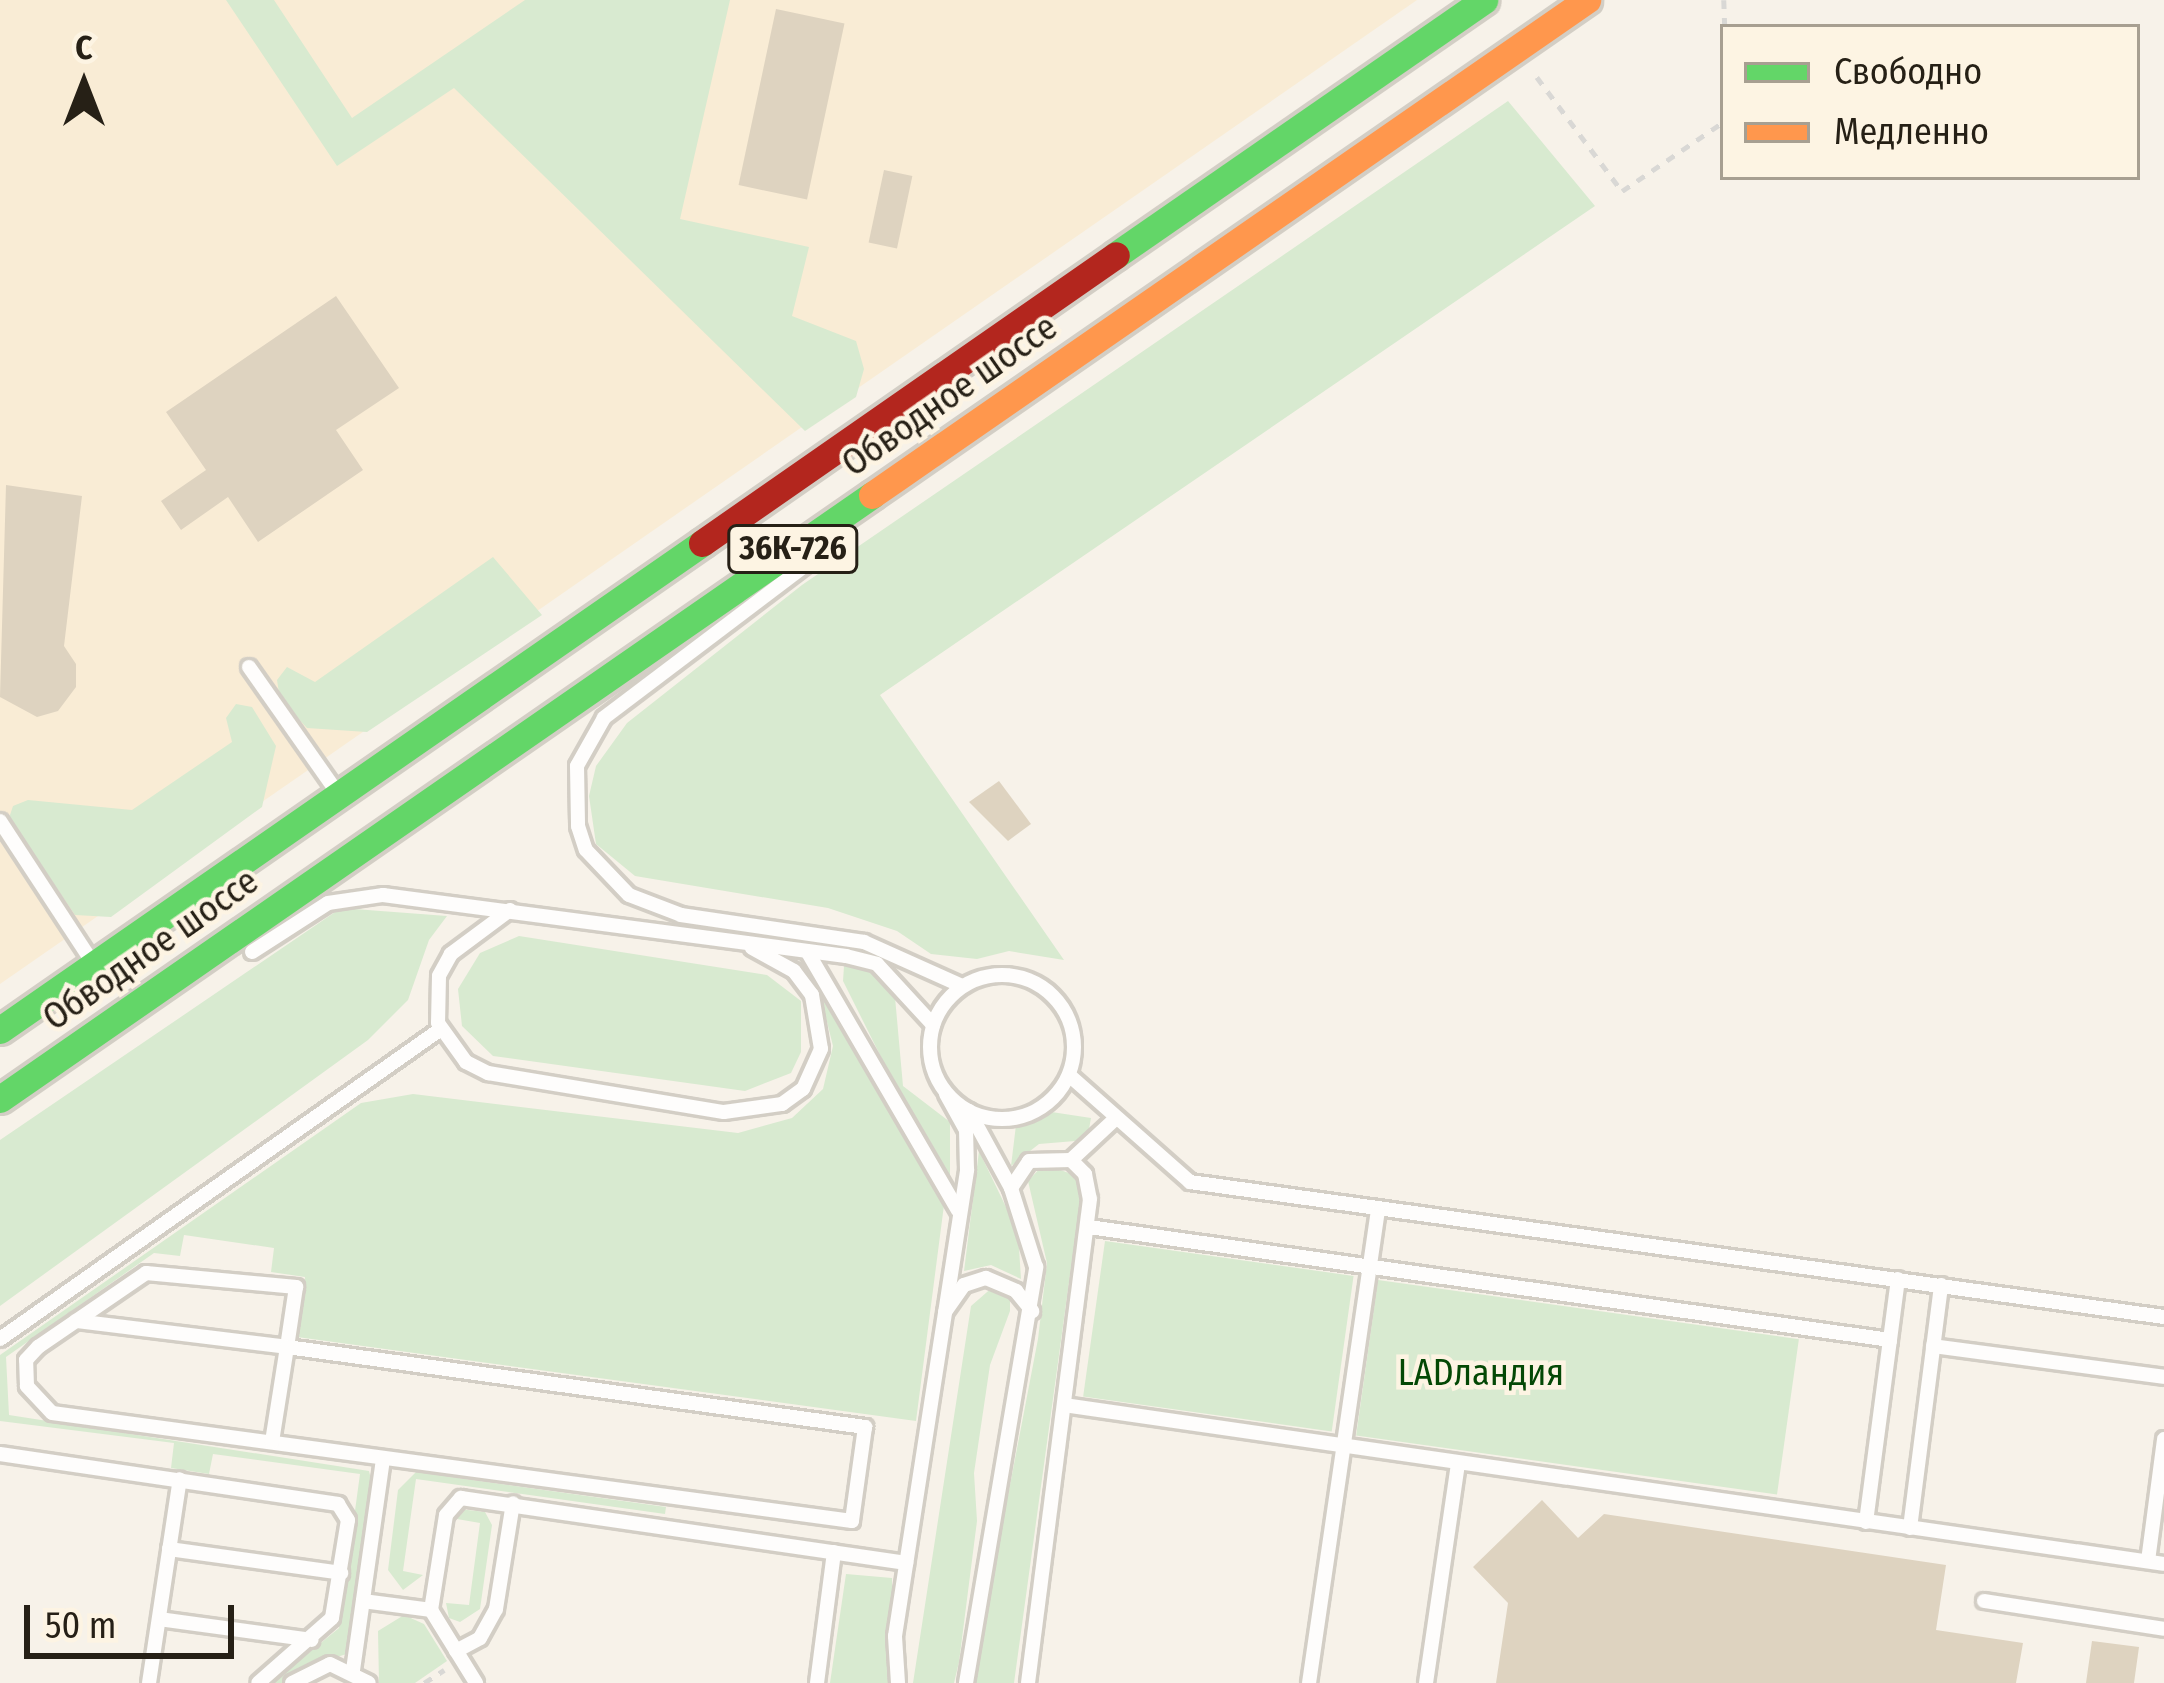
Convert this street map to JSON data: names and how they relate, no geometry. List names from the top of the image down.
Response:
{
  "streets": {
    "main road": ["Обводное шоссе", "36К-726"]
  },
  "parks": ["LADландия"],
  "legend": ["Свободно", "Медленно"],
  "scale_bar": "50 m",
  "north": "top"
}
